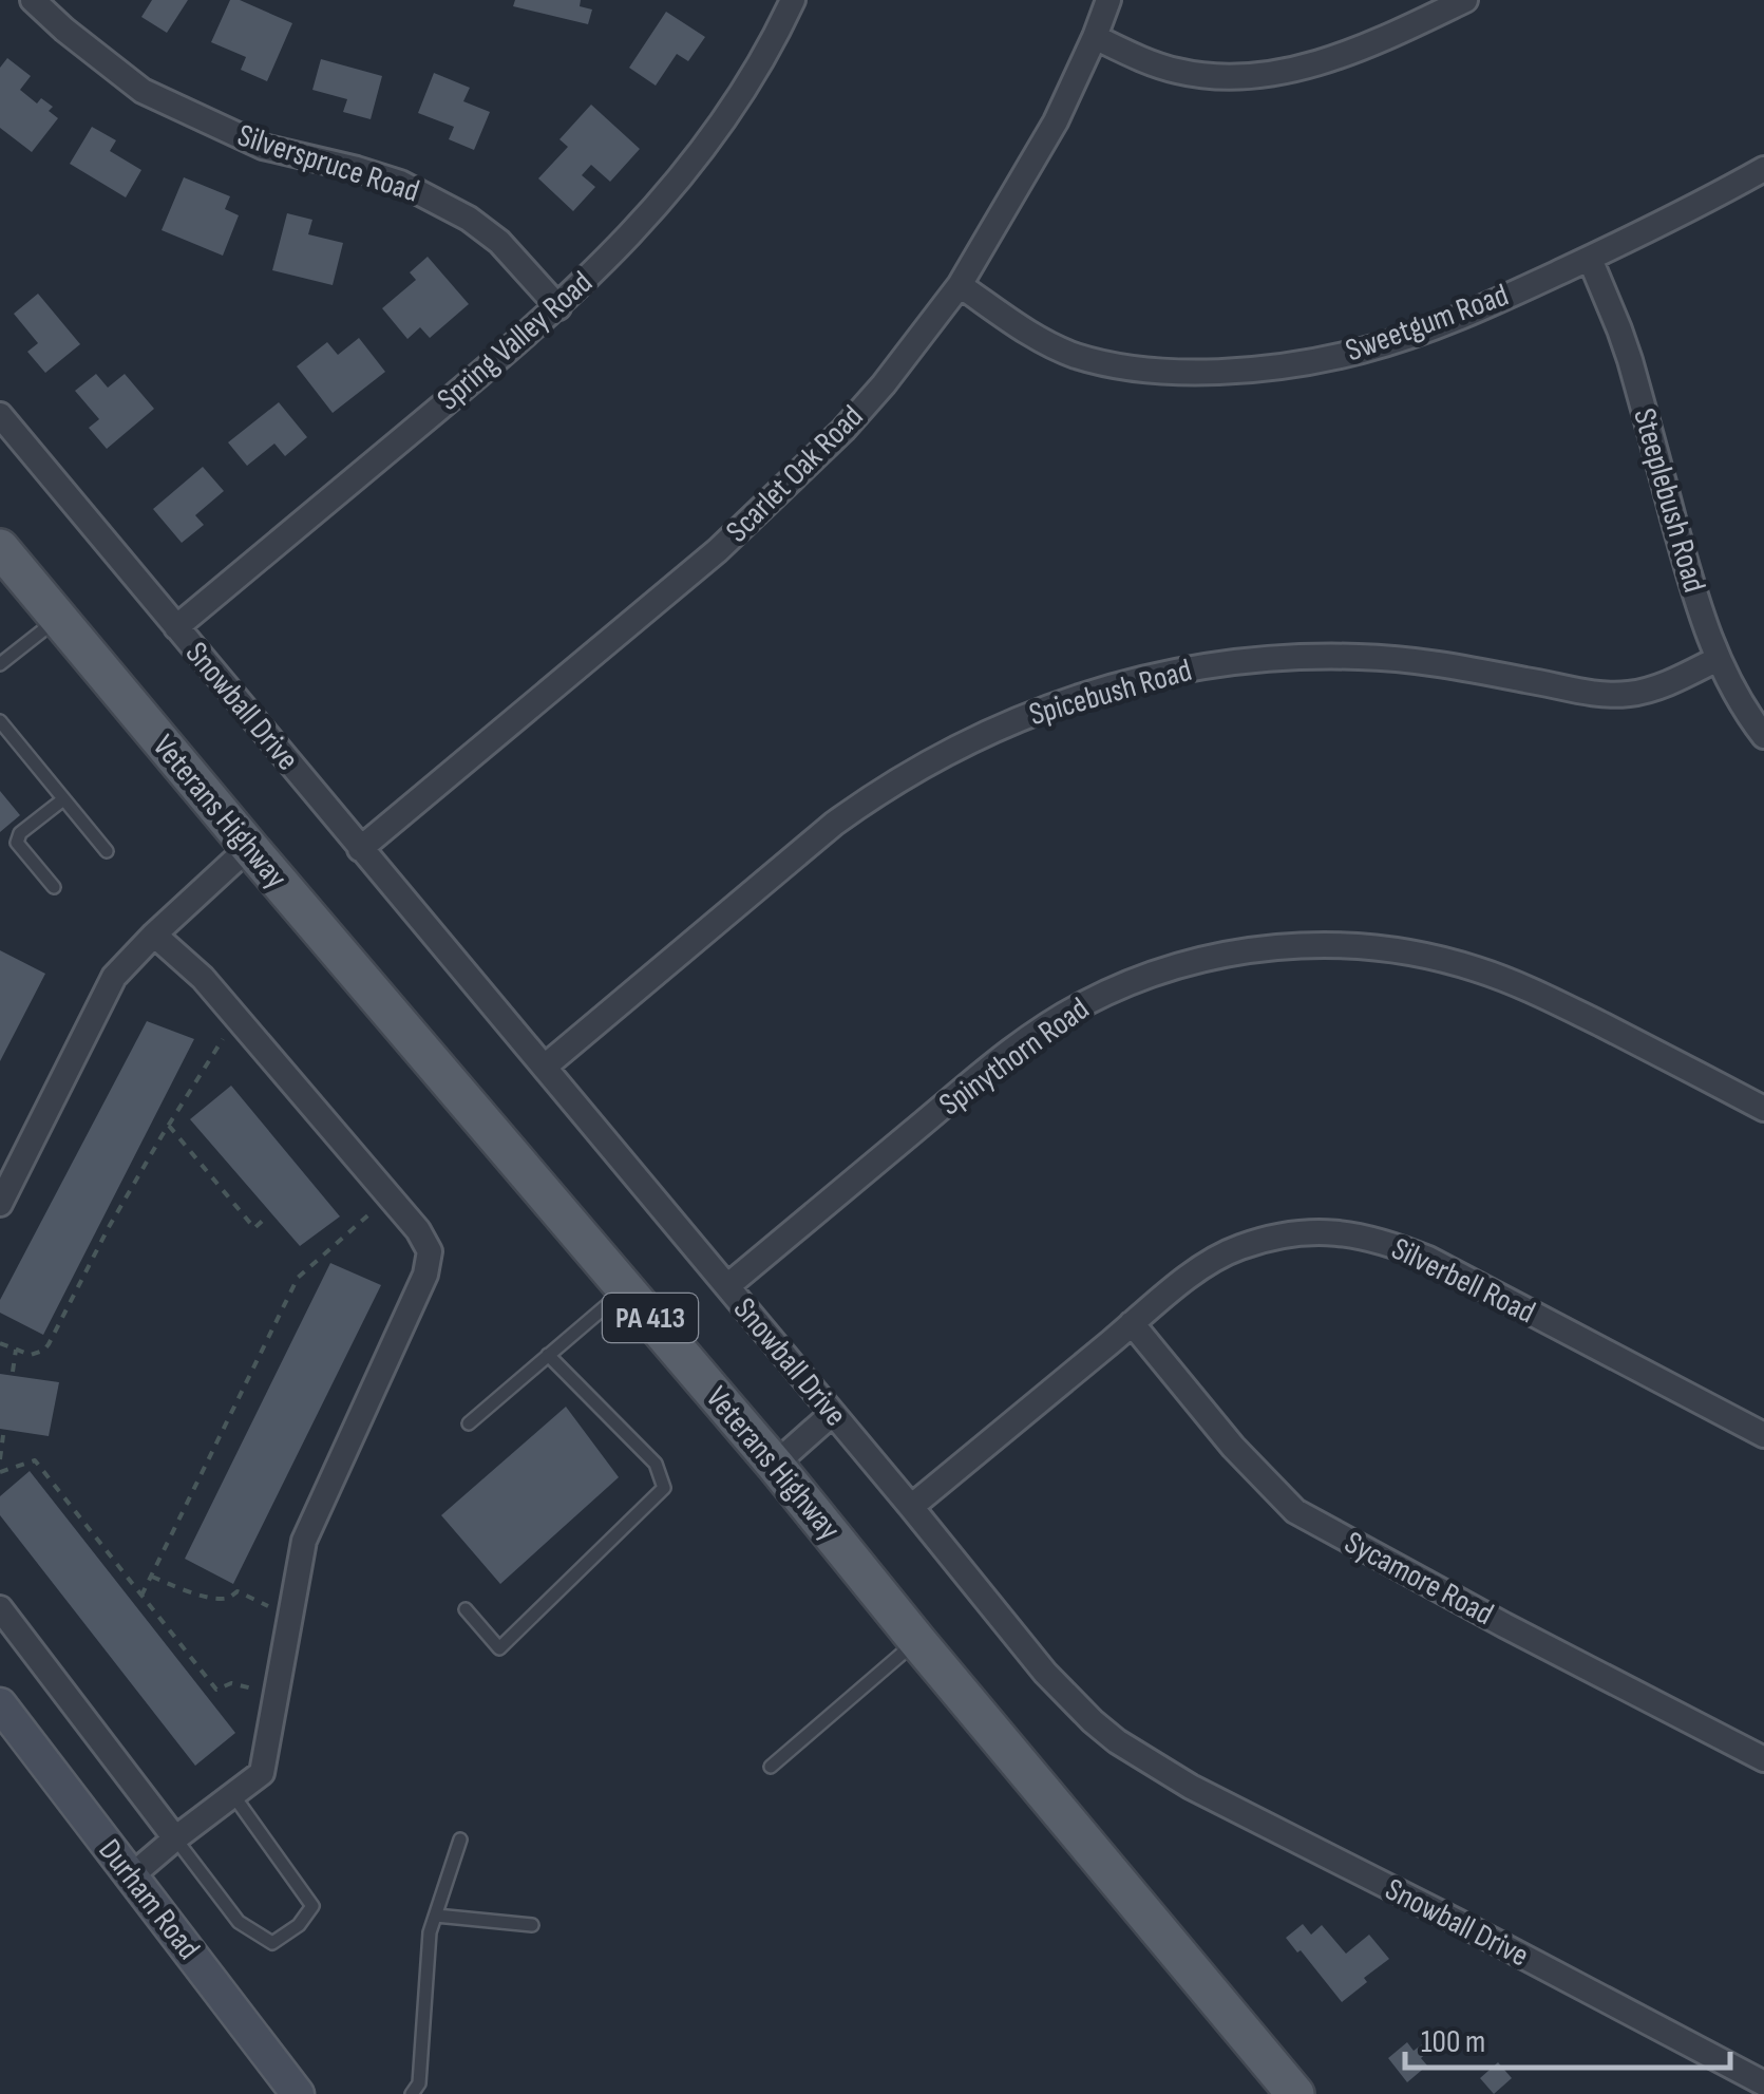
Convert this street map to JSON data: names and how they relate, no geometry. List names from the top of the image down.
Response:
{
  "streets": {
    "main road": ["Veterans Highway", "PA 413", "Durham Road"],
    "street": [
      "Silverspruce Road",
      "Sweetgum Road",
      "Spring Valley Road",
      "Scarlet Oak Road",
      "Steeplebush Road",
      "Spicebush Road",
      "Snowball Drive",
      "Spinythorn Road",
      "Silverbell Road",
      "Sycamore Road"
    ]
  },
  "crossings": [
    ["Silverspruce Road", "Spring Valley Road"],
    ["Sweetgum Road", "Scarlet Oak Road"],
    ["Sweetgum Road", "Steeplebush Road"],
    ["Spring Valley Road", "Snowball Drive"],
    ["Scarlet Oak Road", "Snowball Drive"],
    ["Steeplebush Road", "Spicebush Road"],
    ["Spicebush Road", "Snowball Drive"],
    ["Snowball Drive", "Spinythorn Road"],
    ["Snowball Drive", "Silverbell Road"],
    ["Silverbell Road", "Sycamore Road"]
  ],
  "scale_bar": "100 m"
}
